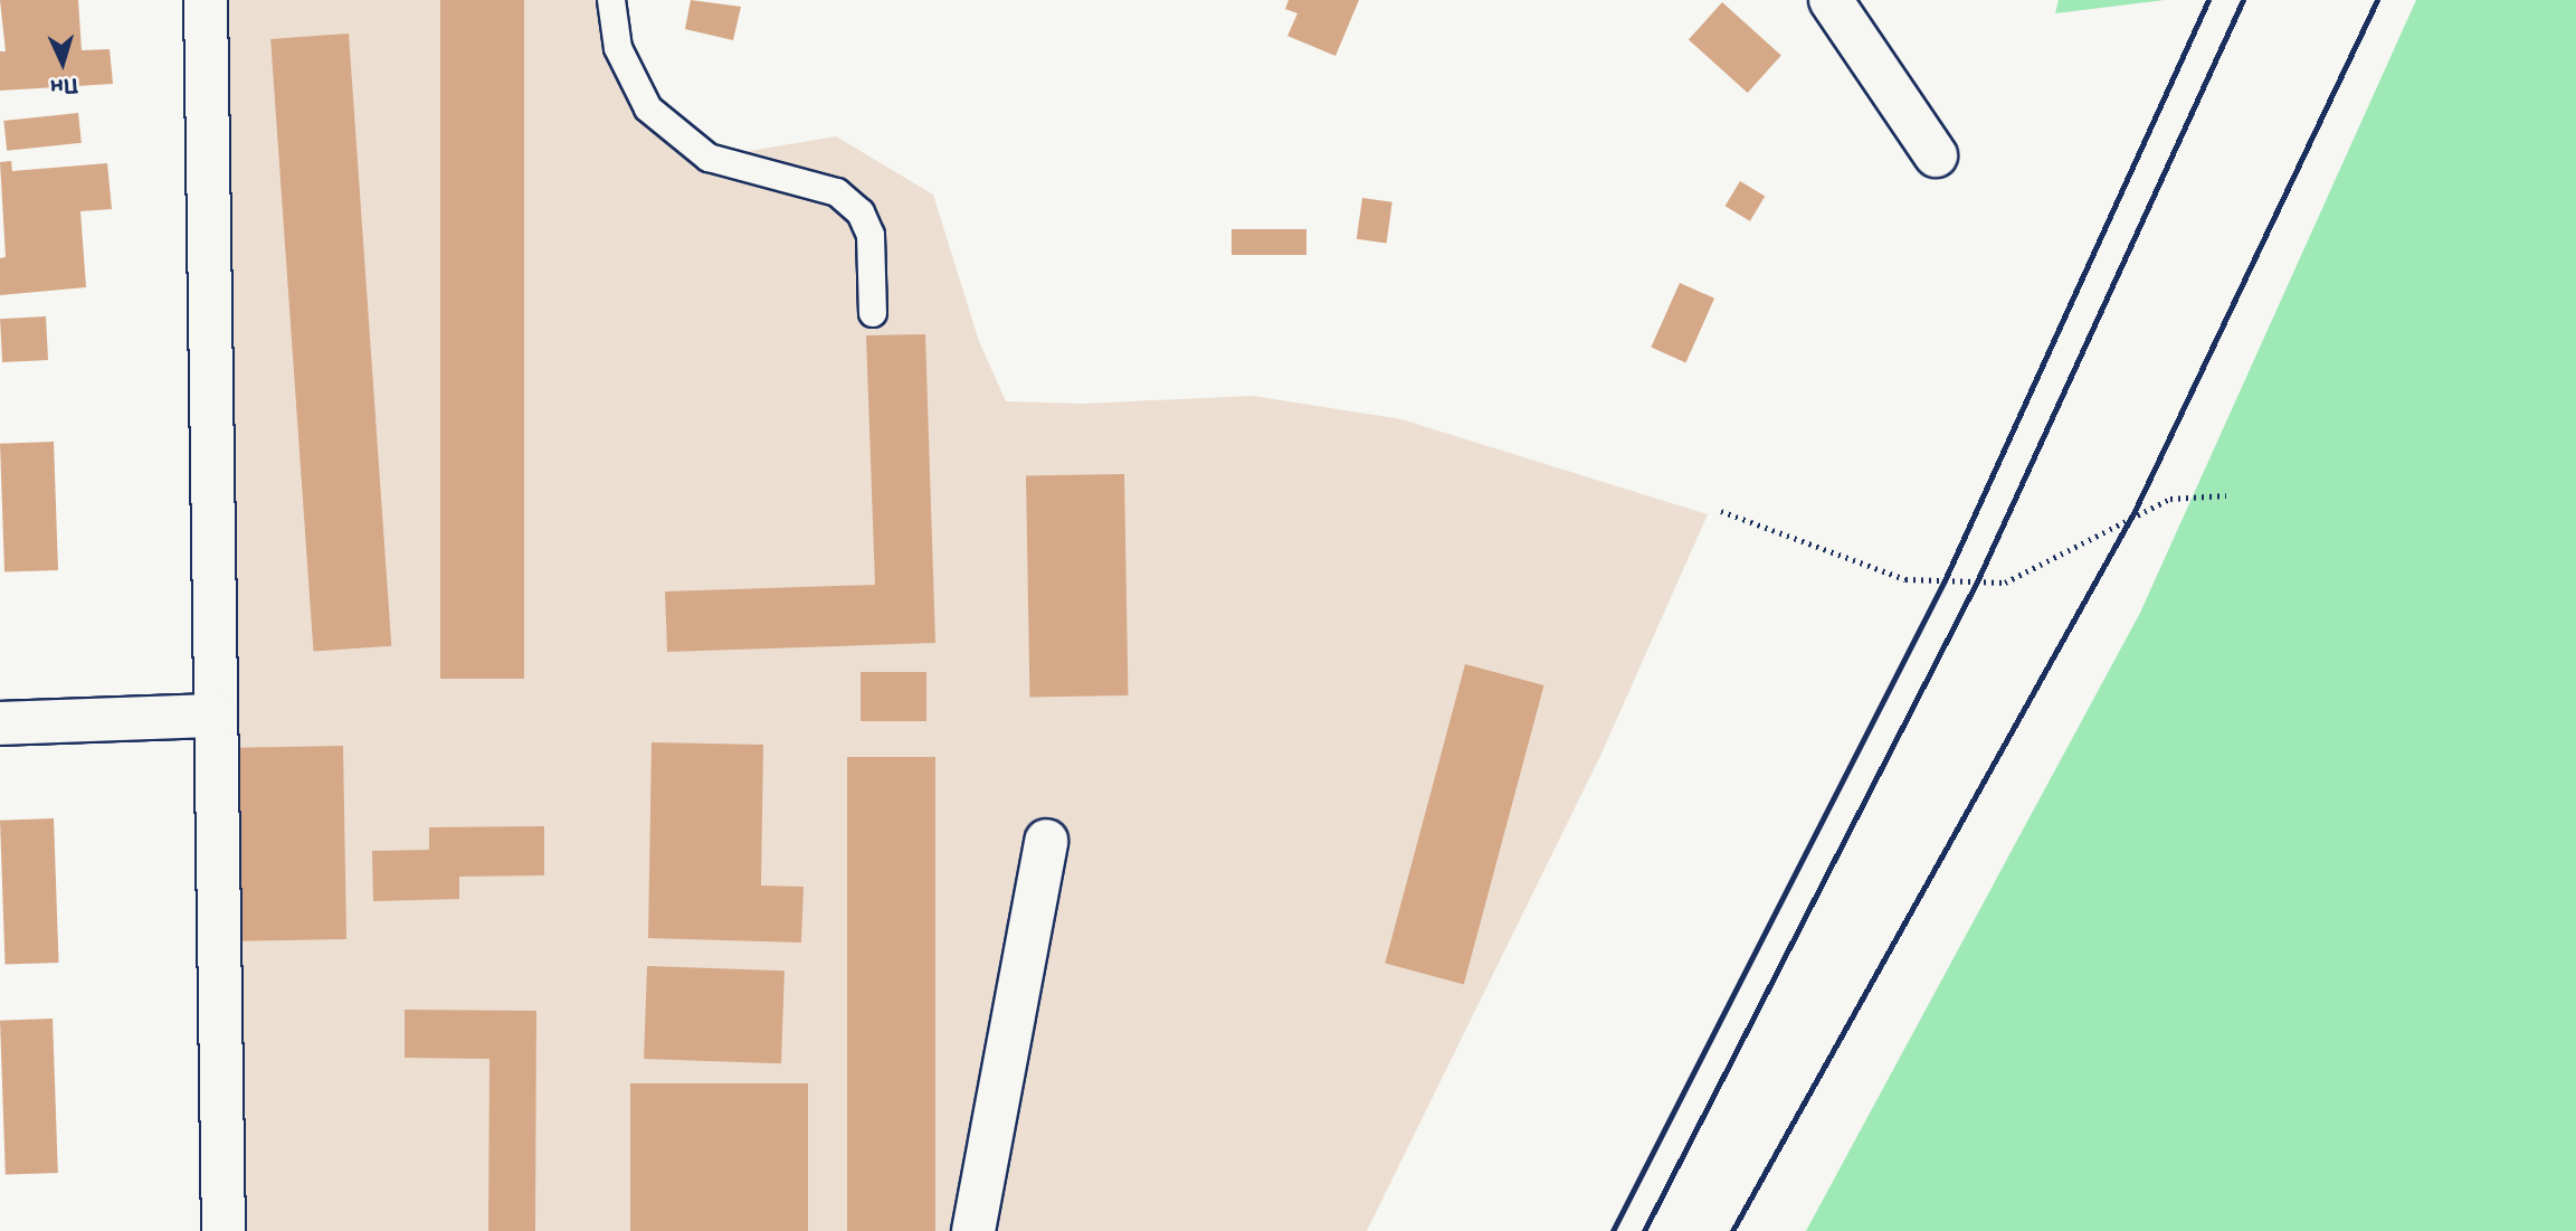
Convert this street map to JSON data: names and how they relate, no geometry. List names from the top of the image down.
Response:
{
  "north": "bottom"
}
